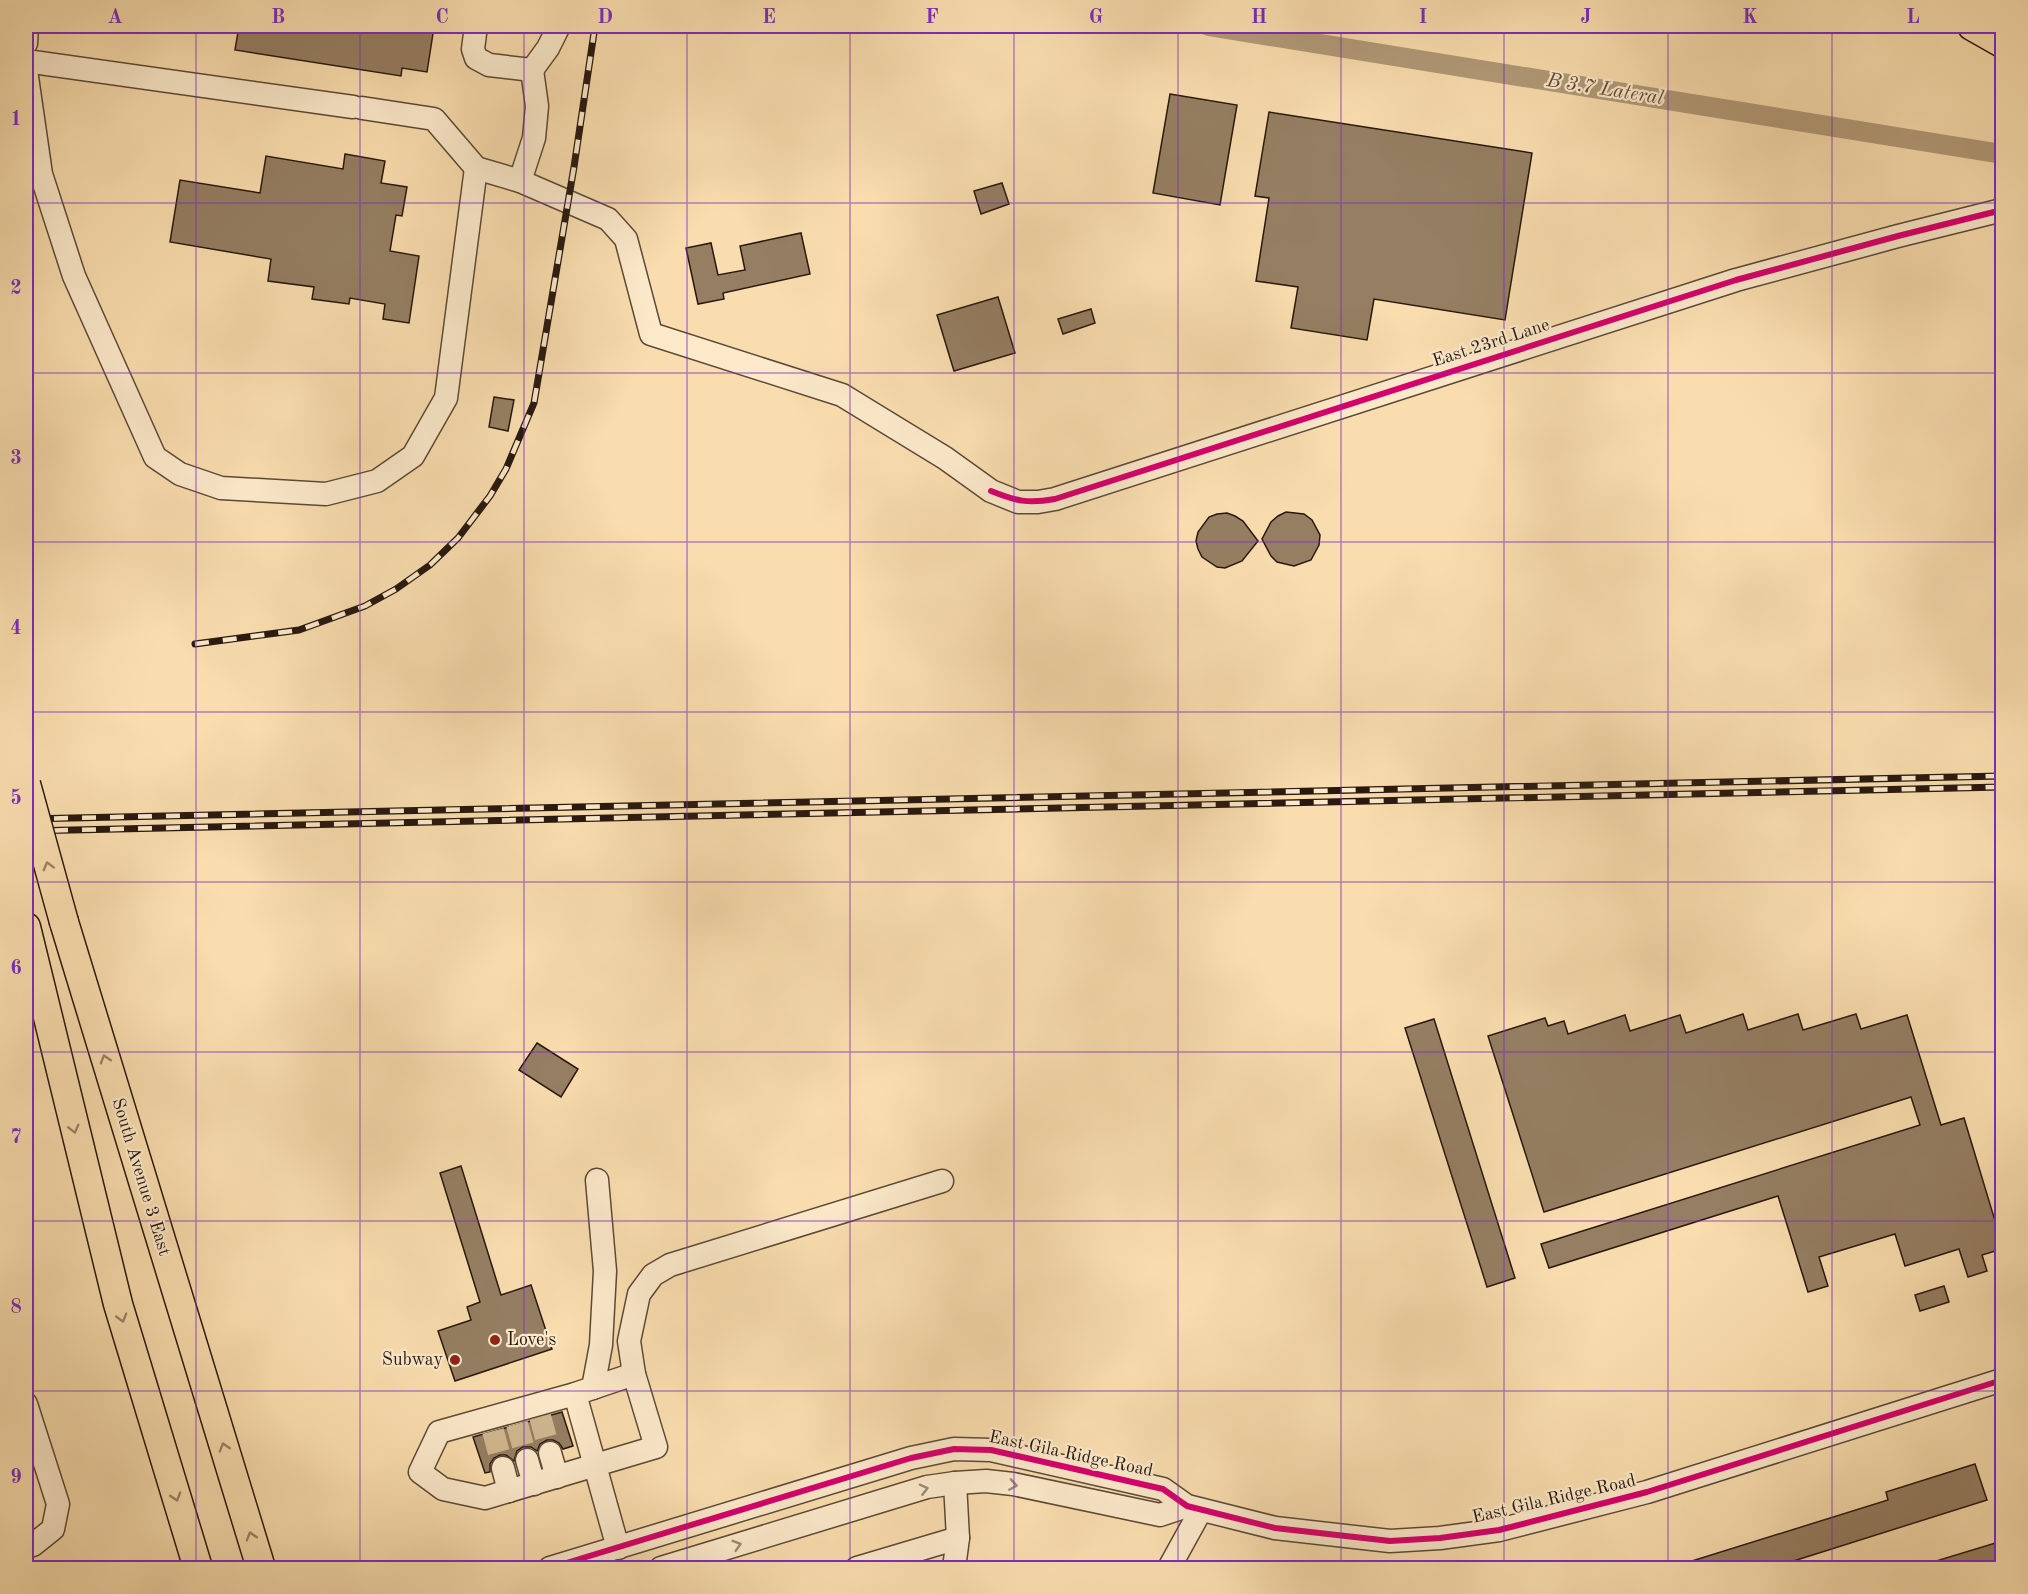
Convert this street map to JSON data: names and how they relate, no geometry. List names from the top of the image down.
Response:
{
  "streets": {
    "main road": ["South Avenue 3 East"],
    "street": ["East 23rd Lane", "East Gila Ridge Road"]
  },
  "water": ["B 3.7 Lateral"],
  "places": ["Love's", "Subway"],
  "grid": {
    "columns": [
      "A",
      "B",
      "C",
      "D",
      "E",
      "F",
      "G",
      "H",
      "I",
      "J",
      "K",
      "L"
    ],
    "rows": [
      "1",
      "2",
      "3",
      "4",
      "5",
      "6",
      "7",
      "8",
      "9"
    ]
  }
}
